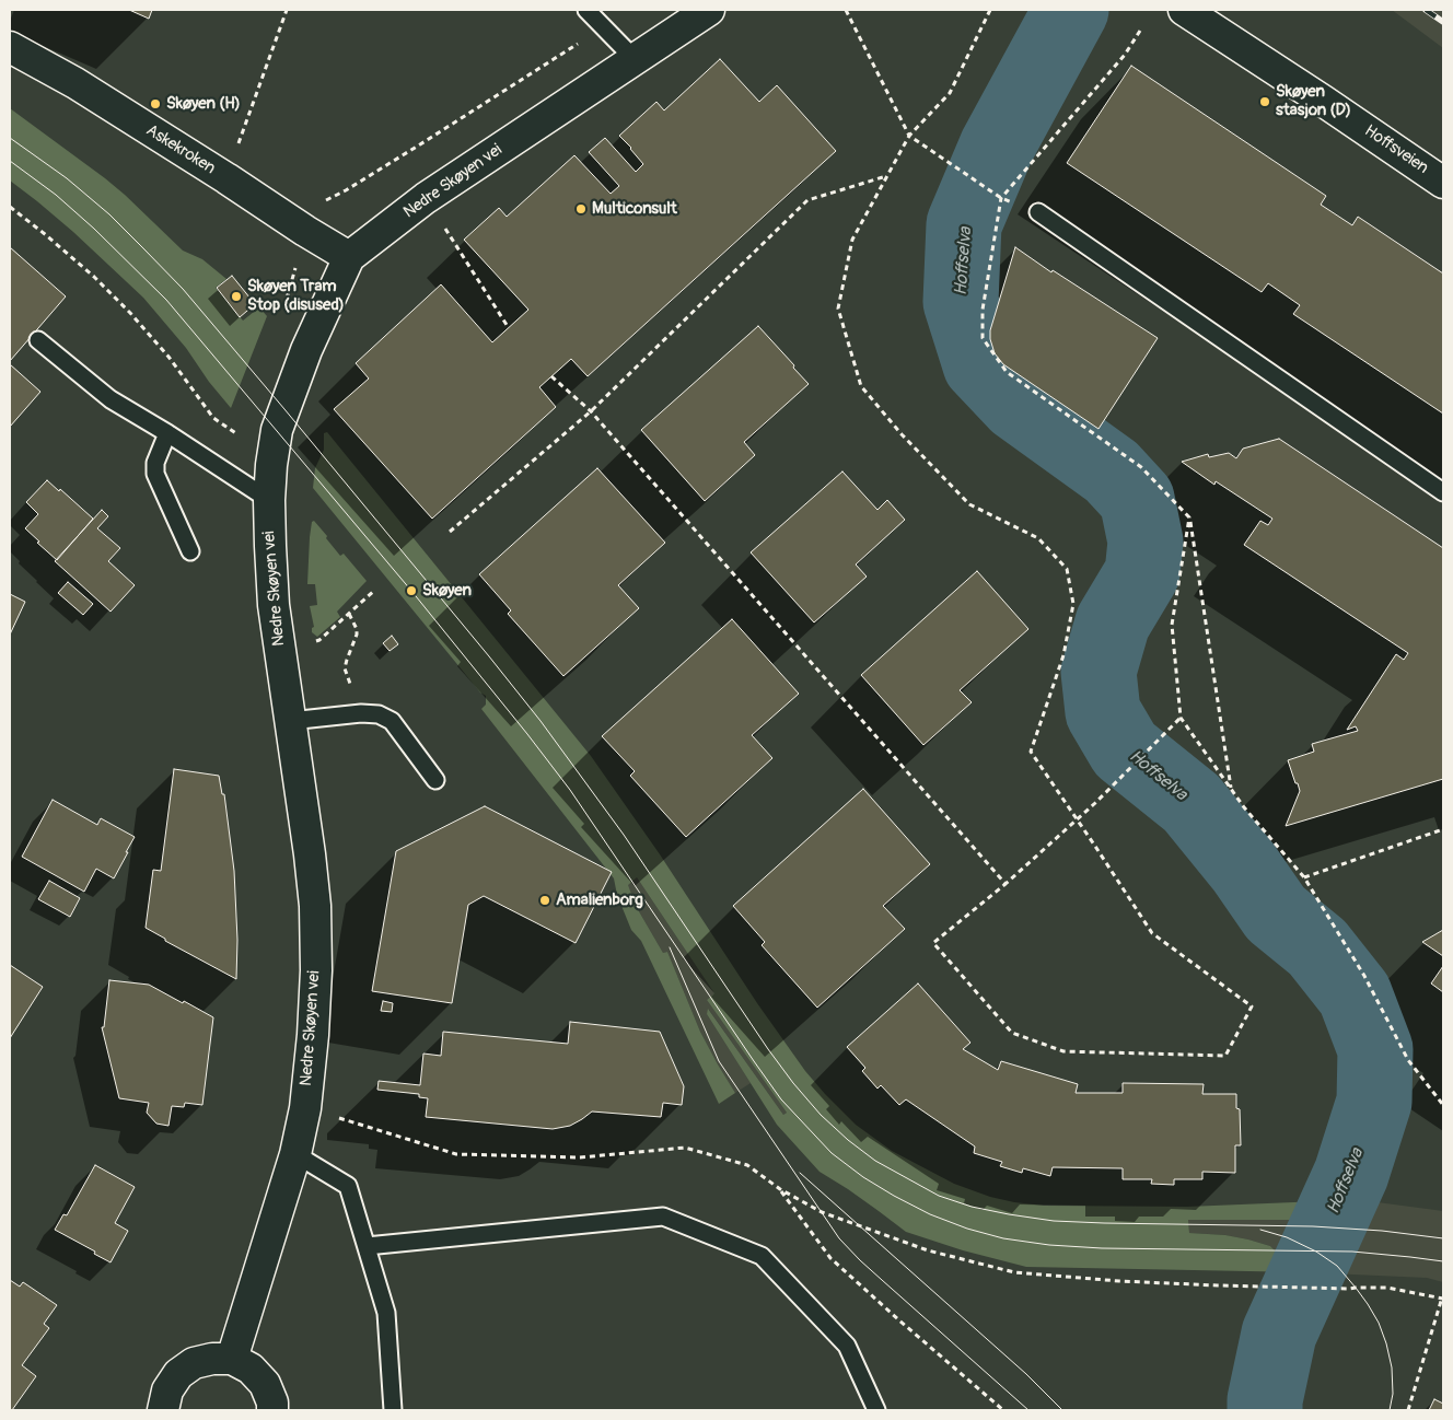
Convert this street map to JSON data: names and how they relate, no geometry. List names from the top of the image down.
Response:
{
  "streets": {
    "street": ["Askekroken", "Hoffsveien", "Nedre Skøyen vei"]
  },
  "crossings": [
    ["Askekroken", "Nedre Skøyen vei"]
  ],
  "water": ["Hoffselva"],
  "places": [
    "Skøyen stasjon (D)",
    "Skøyen (H)",
    "Multiconsult",
    "Skøyen Tram Stop (disused)",
    "Skøyen",
    "Amalienborg"
  ]
}
